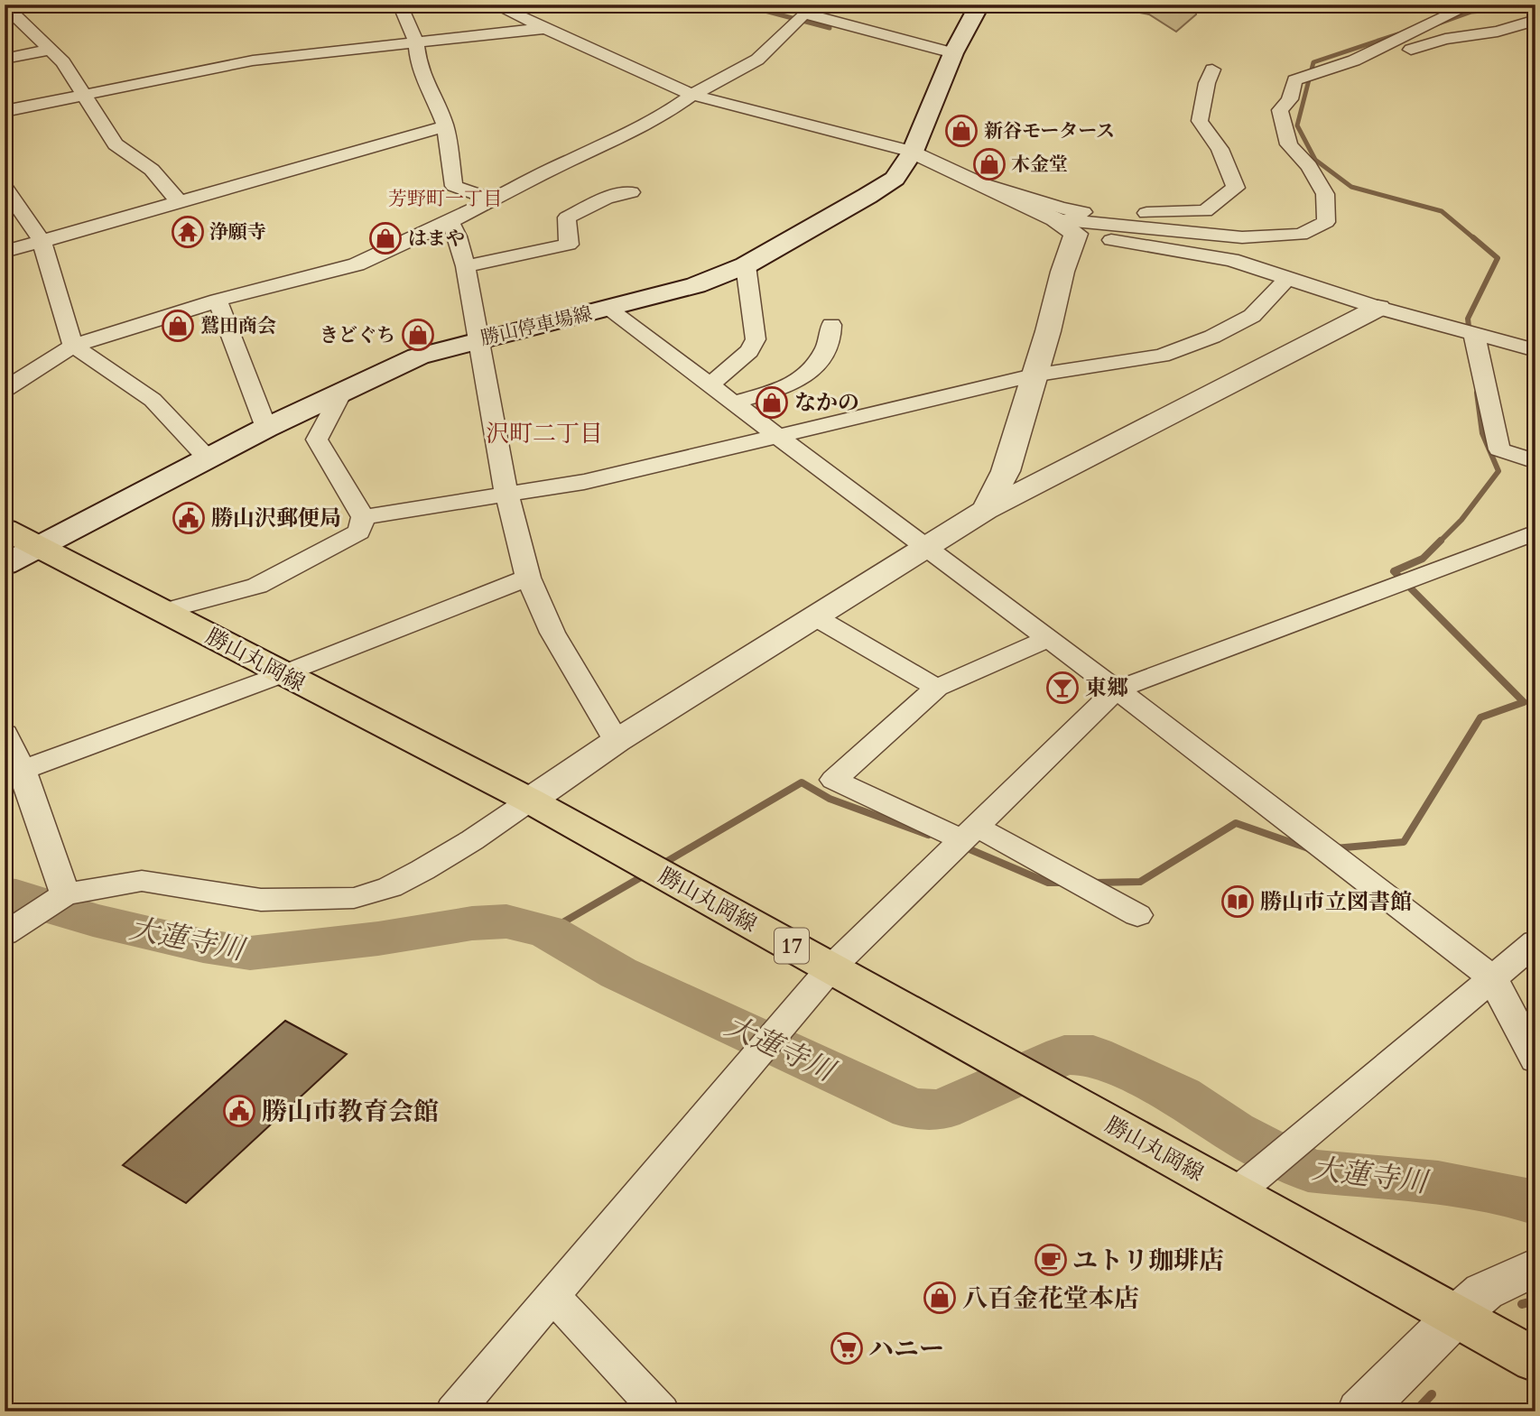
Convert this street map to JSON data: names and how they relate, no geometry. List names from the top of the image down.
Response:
{
  "streets": {
    "main road": ["勝山停車場線", "勝山丸岡線", "17"]
  },
  "crossings": [
    ["勝山停車場線", "勝山丸岡線"]
  ],
  "districts": ["芳野町一丁目", "沢町二丁目"],
  "water": ["大蓮寺川"],
  "places": {
    "shop": [
      "新谷モータース",
      "木金堂",
      "はまや",
      "鷲田商会",
      "きどぐち",
      "なかの",
      "八百金花堂本店"
    ],
    "temple": ["浄願寺"],
    "public building": ["勝山沢郵便局", "勝山市教育会館"],
    "bar": ["東郷"],
    "library": ["勝山市立図書館"],
    "cafe": ["ユトリ珈琲店"],
    "supermarket": ["ハニー"]
  }
}
